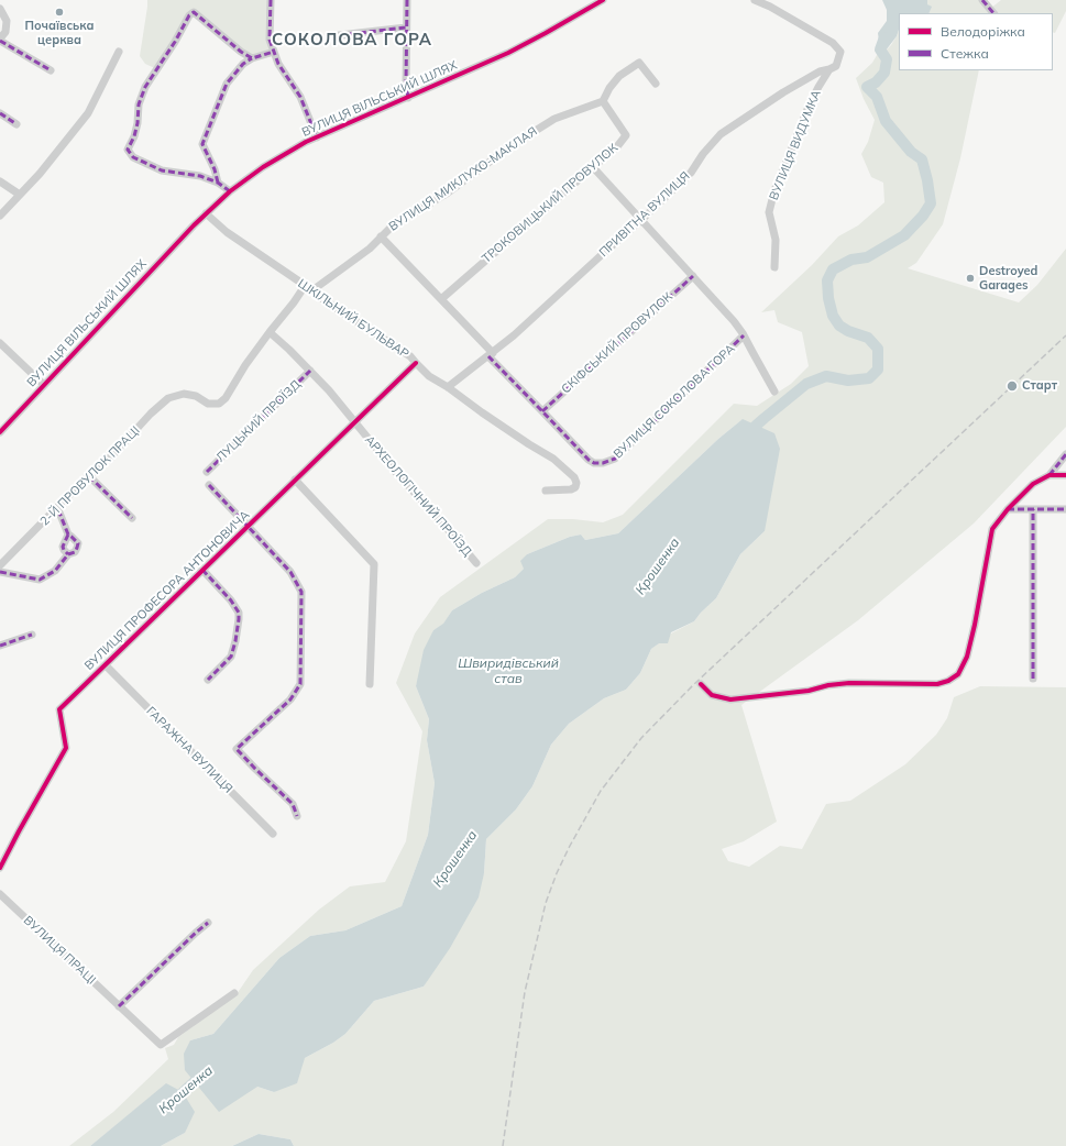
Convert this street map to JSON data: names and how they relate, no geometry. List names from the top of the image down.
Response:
{
  "streets": {
    "street": [
      "ВУЛИЦЯ ВІЛЬСЬКИЙ ШЛЯХ",
      "ВУЛИЦЯ ВИДУМКА",
      "ВУЛИЦЯ МИКЛУХО-МАКЛАЯ",
      "ТРОКОВИЦЬКИЙ ПРОВУЛОК",
      "ПРИВІТНА ВУЛИЦЯ",
      "ШКІЛЬНИЙ БУЛЬВАР",
      "СКІФСЬКИЙ ПРОВУЛОК",
      "ВУЛИЦЯ СОКОЛОВА ГОРА",
      "ЛУЦЬКИЙ ПРОЇЗД",
      "2-Й ПРОВУЛОК ПРАЦІ",
      "АРХЕОЛОГІЧНИЙ ПРОЇЗД",
      "ВУЛИЦЯ ПРОФЕСОРА АНТОНОВИЧА",
      "ГАРАЖНА ВУЛИЦЯ",
      "ВУЛИЦЯ ПРАЦІ"
    ]
  },
  "crossings": [
    ["ВУЛИЦЯ ВІЛЬСЬКИЙ ШЛЯХ", "ШКІЛЬНИЙ БУЛЬВАР"],
    ["ВУЛИЦЯ ВИДУМКА", "ПРИВІТНА ВУЛИЦЯ"],
    ["ВУЛИЦЯ МИКЛУХО-МАКЛАЯ", "ТРОКОВИЦЬКИЙ ПРОВУЛОК"],
    ["ВУЛИЦЯ МИКЛУХО-МАКЛАЯ", "ШКІЛЬНИЙ БУЛЬВАР"],
    ["ВУЛИЦЯ МИКЛУХО-МАКЛАЯ", "ВУЛИЦЯ СОКОЛОВА ГОРА"],
    ["ТРОКОВИЦЬКИЙ ПРОВУЛОК", "ВУЛИЦЯ СОКОЛОВА ГОРА"],
    ["ПРИВІТНА ВУЛИЦЯ", "ВУЛИЦЯ СОКОЛОВА ГОРА"],
    ["ШКІЛЬНИЙ БУЛЬВАР", "ВУЛИЦЯ ПРОФЕСОРА АНТОНОВИЧА"],
    ["СКІФСЬКИЙ ПРОВУЛОК", "ВУЛИЦЯ СОКОЛОВА ГОРА"],
    ["ЛУЦЬКИЙ ПРОЇЗД", "АРХЕОЛОГІЧНИЙ ПРОЇЗД"],
    ["2-Й ПРОВУЛОК ПРАЦІ", "АРХЕОЛОГІЧНИЙ ПРОЇЗД"],
    ["АРХЕОЛОГІЧНИЙ ПРОЇЗД", "ВУЛИЦЯ ПРОФЕСОРА АНТОНОВИЧА"],
    ["ВУЛИЦЯ ПРОФЕСОРА АНТОНОВИЧА", "ГАРАЖНА ВУЛИЦЯ"]
  ],
  "districts": ["СОКОЛОВА ГОРА"],
  "water": ["Крошенка", "Швиридівський став"],
  "places": ["Почаївська церква", "Destroyed Garages", "Старт"],
  "legend": ["Велодоріжка", "Стежка"]
}
